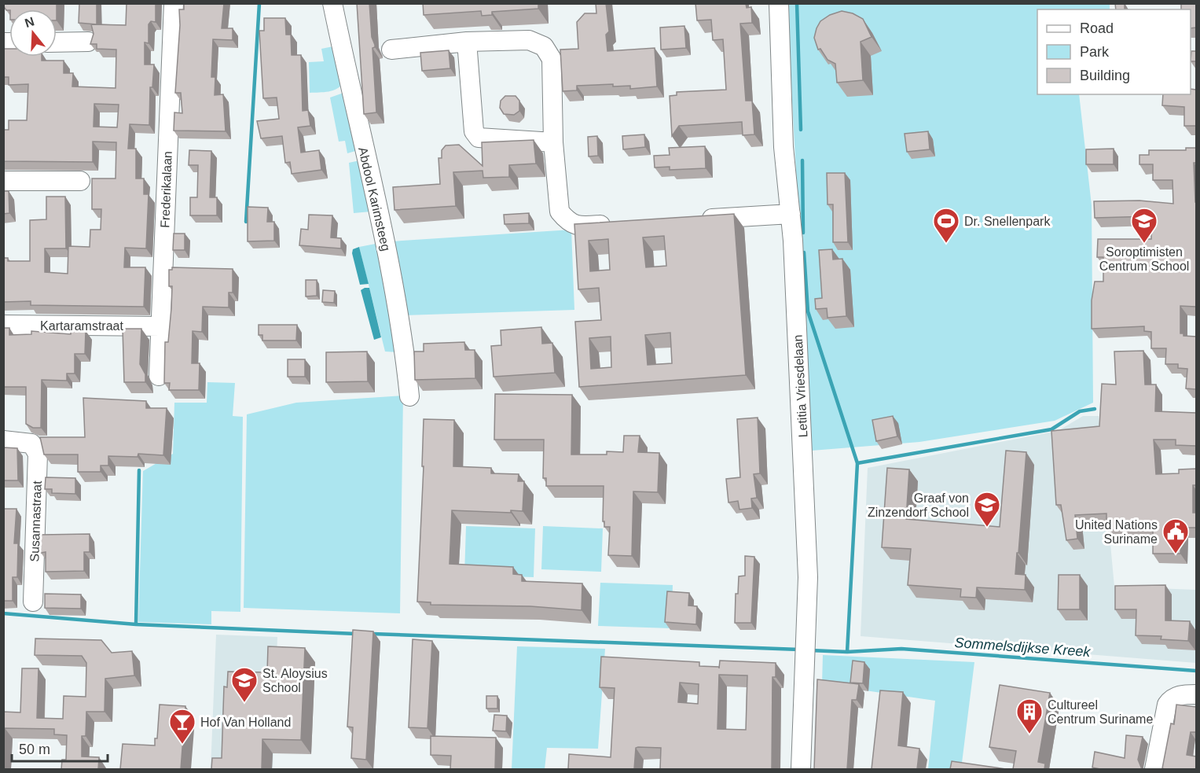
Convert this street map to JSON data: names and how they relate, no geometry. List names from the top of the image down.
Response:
{
  "streets": {
    "street": [
      "Frederikalaan",
      "Abdool Karimsteeg",
      "Kartaramstraat",
      "Letitia Vriesdelaan",
      "Susannastraat"
    ]
  },
  "crossings": [
    ["Frederikalaan", "Kartaramstraat"]
  ],
  "water": ["Sommelsdijkse Kreek"],
  "places": {
    "sports": ["Dr. Snellenpark"],
    "school or university": ["Soroptimisten Centrum School", "Graaf von Zinzendorf School", "St. Aloysius School"],
    "public building": ["United Nations Suriname"],
    "building": ["Cultureel Centrum Suriname"],
    "bar": ["Hof Van Holland"]
  },
  "legend": ["Road", "Park", "Building"],
  "scale_bar": "50 m",
  "north": "top"
}
